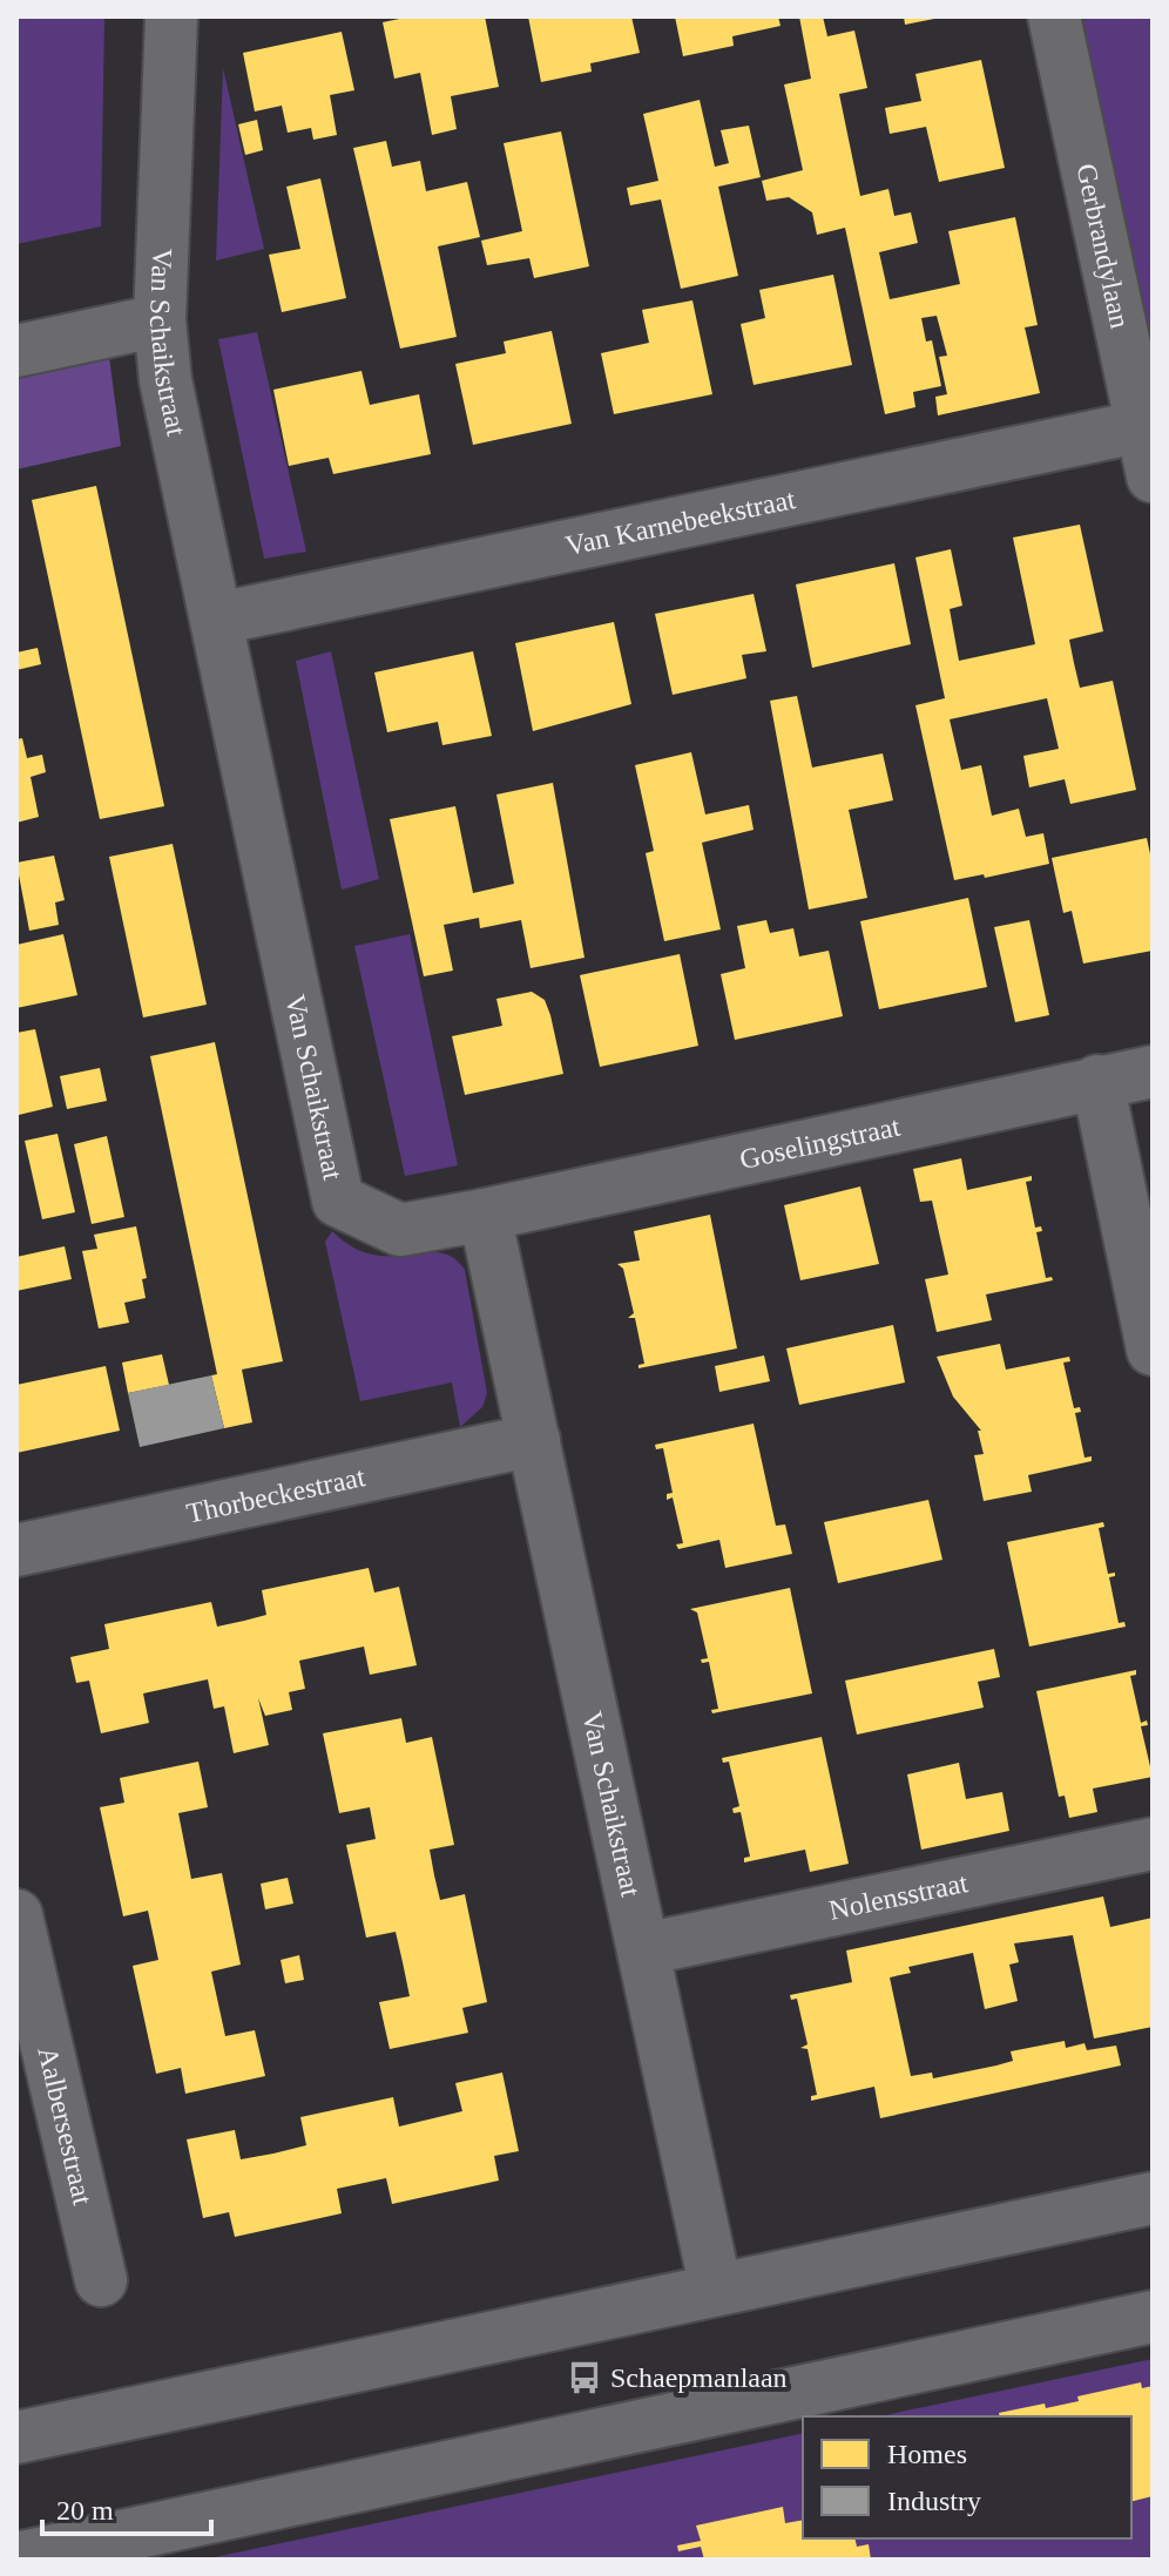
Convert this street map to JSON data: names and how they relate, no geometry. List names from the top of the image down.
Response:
{
  "streets": {
    "street": [
      "Gerbrandylaan",
      "Van Schaikstraat",
      "Van Karnebeekstraat",
      "Goselingstraat",
      "Thorbeckestraat",
      "Nolensstraat",
      "Aalbersestraat"
    ]
  },
  "crossings": [
    ["Gerbrandylaan", "Van Karnebeekstraat"],
    ["Van Schaikstraat", "Van Karnebeekstraat"],
    ["Van Schaikstraat", "Goselingstraat"],
    ["Van Schaikstraat", "Thorbeckestraat"],
    ["Van Schaikstraat", "Nolensstraat"]
  ],
  "places": {
    "bus stop": ["Schaepmanlaan"]
  },
  "legend": ["Homes", "Industry"],
  "scale_bar": "20 m"
}
